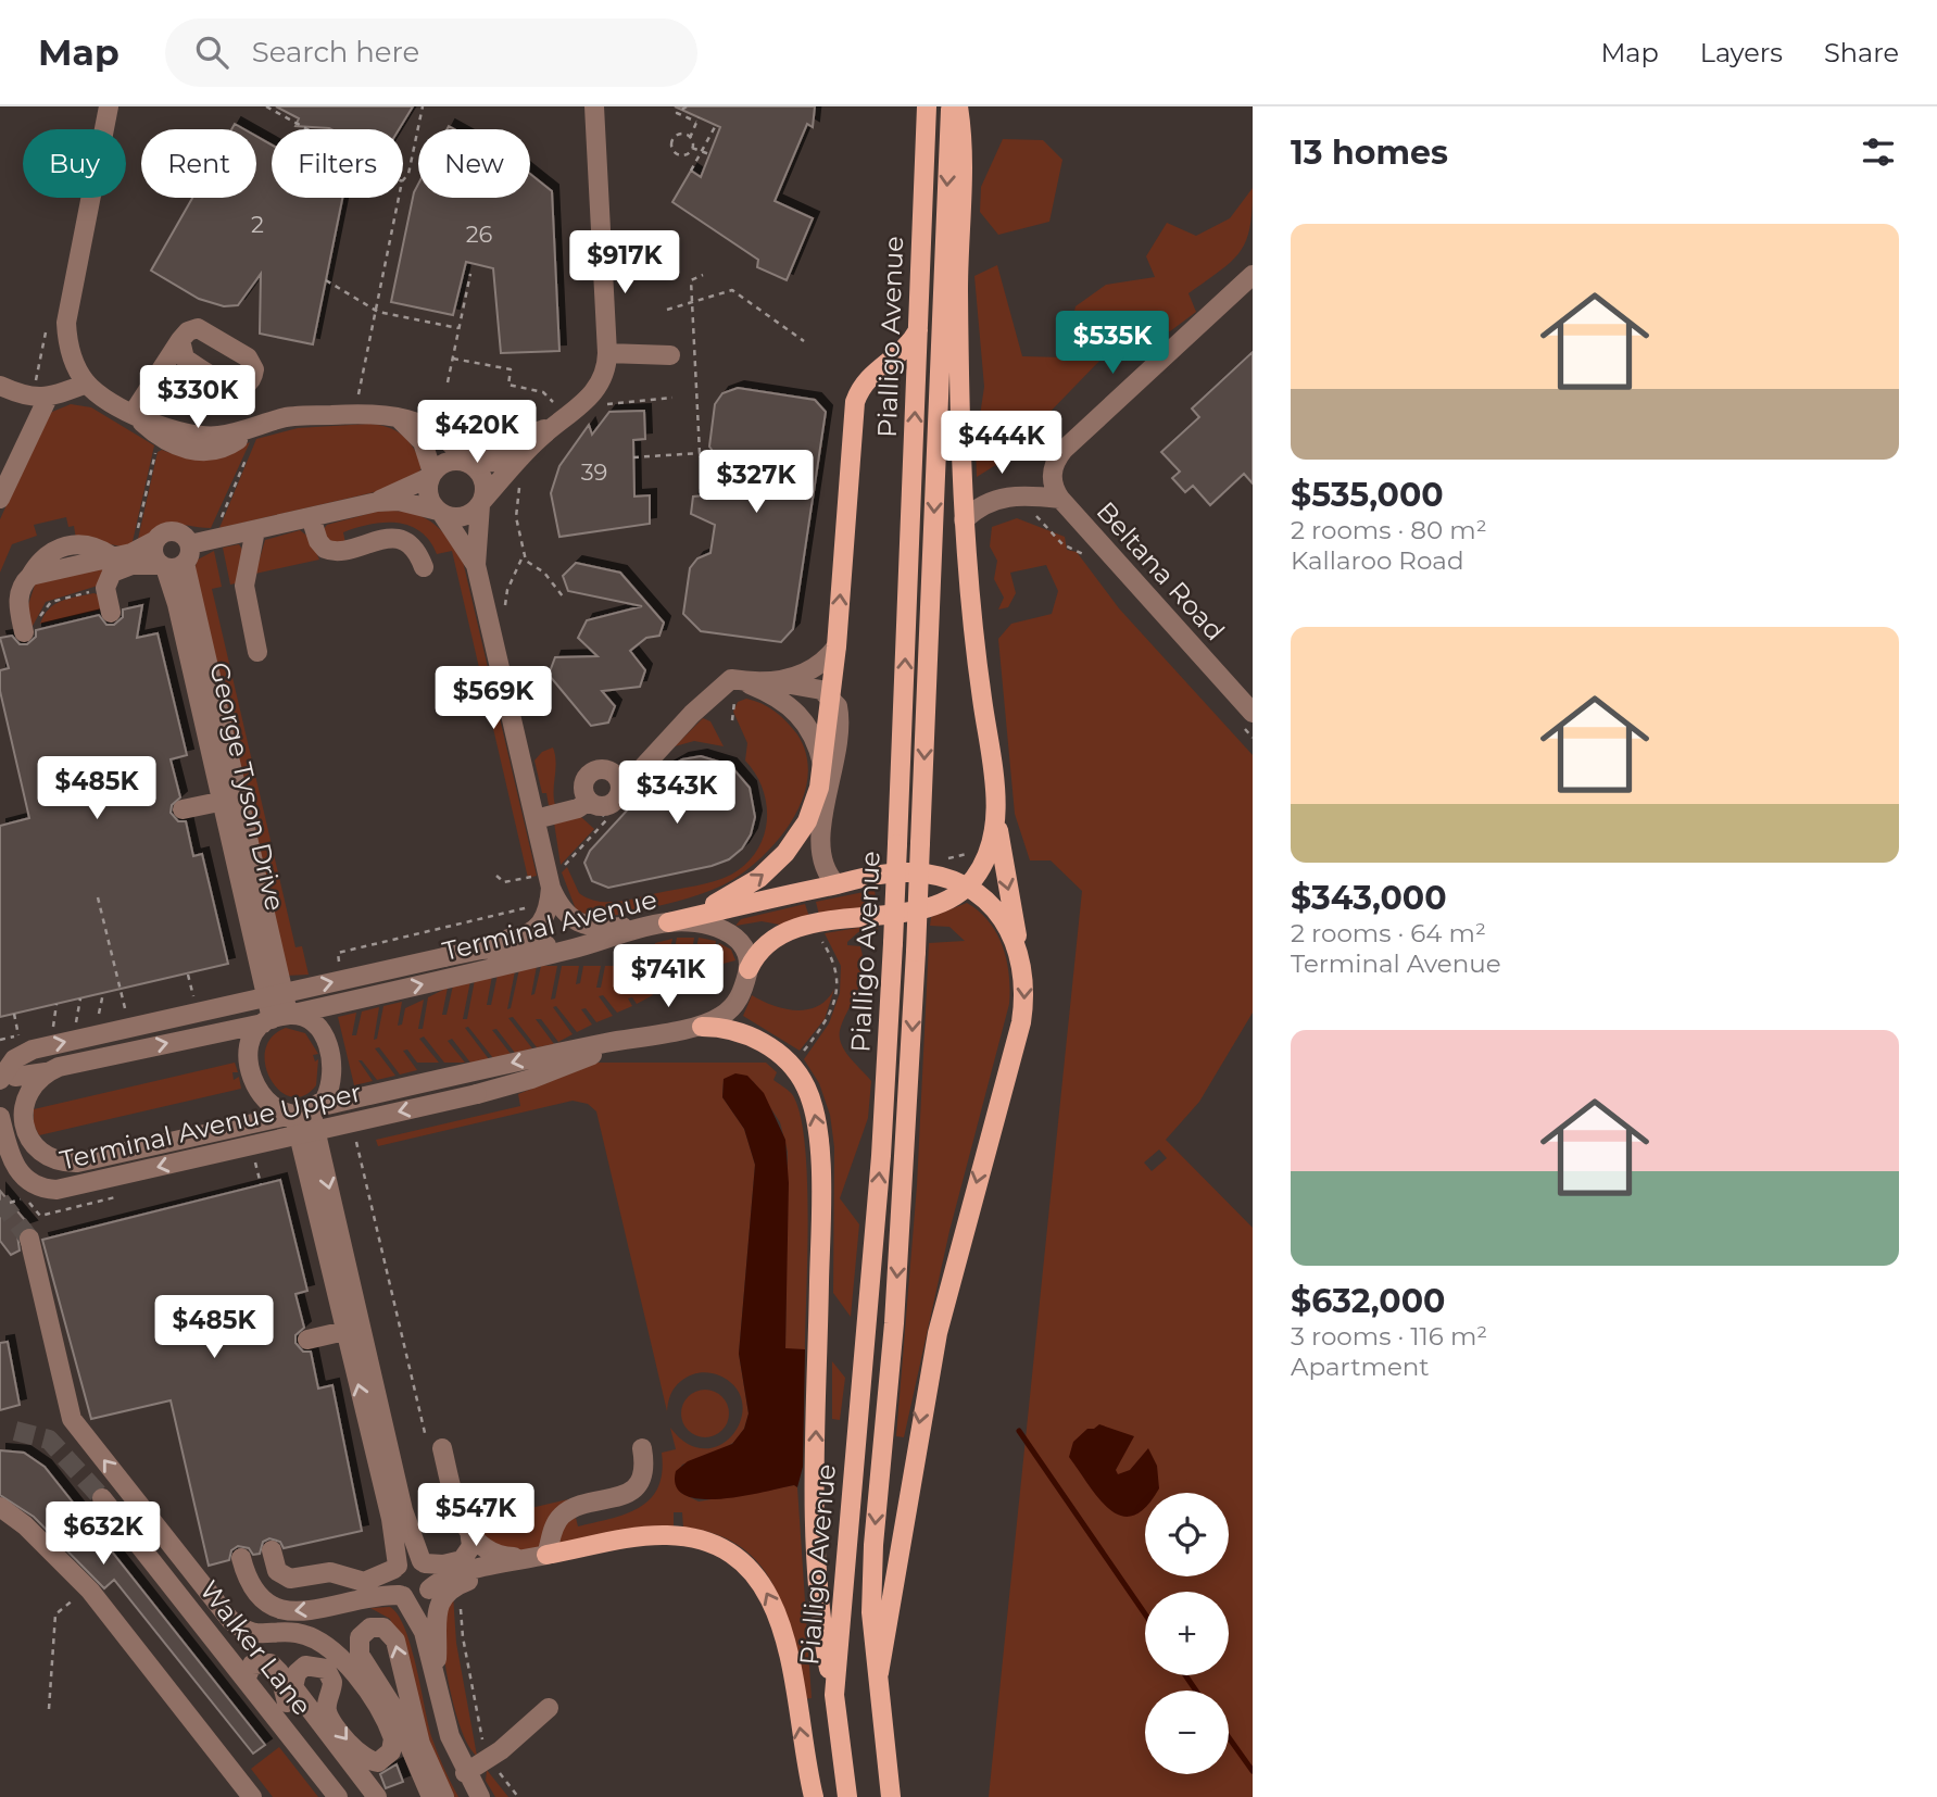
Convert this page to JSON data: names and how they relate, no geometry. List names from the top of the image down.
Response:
{
  "streets": {
    "main road": ["Pialligo Avenue"],
    "street": [
      "Beltana Road",
      "George Tyson Drive",
      "Terminal Avenue",
      "Terminal Avenue Upper",
      "Walker Lane"
    ]
  },
  "crossings": [
    ["George Tyson Drive", "Terminal Avenue"]
  ],
  "house_numbers": ["2", "26", "39"],
  "page": {
    "header": "Map",
    "search": "Search here",
    "nav": ["Map", "Layers", "Share"],
    "heading": "13 homes",
    "chip": [
      "Buy",
      "Rent",
      "Filters",
      "New"
    ],
    "list": [
      {
        "name": "$535,000",
        "note": "2 rooms · 80 m² · Kallaroo Road"
      },
      {
        "name": "$343,000",
        "note": "2 rooms · 64 m² · Terminal Avenue"
      },
      {
        "name": "$632,000",
        "note": "3 rooms · 116 m² · Apartment"
      }
    ],
    "price": [
      "$917K",
      "$535K",
      "$330K",
      "$420K",
      "$444K",
      "$327K",
      "$569K",
      "$485K",
      "$343K",
      "$741K",
      "$485K",
      "$547K",
      "$632K"
    ],
    "map_buttons": ["+", "−"]
  }
}
